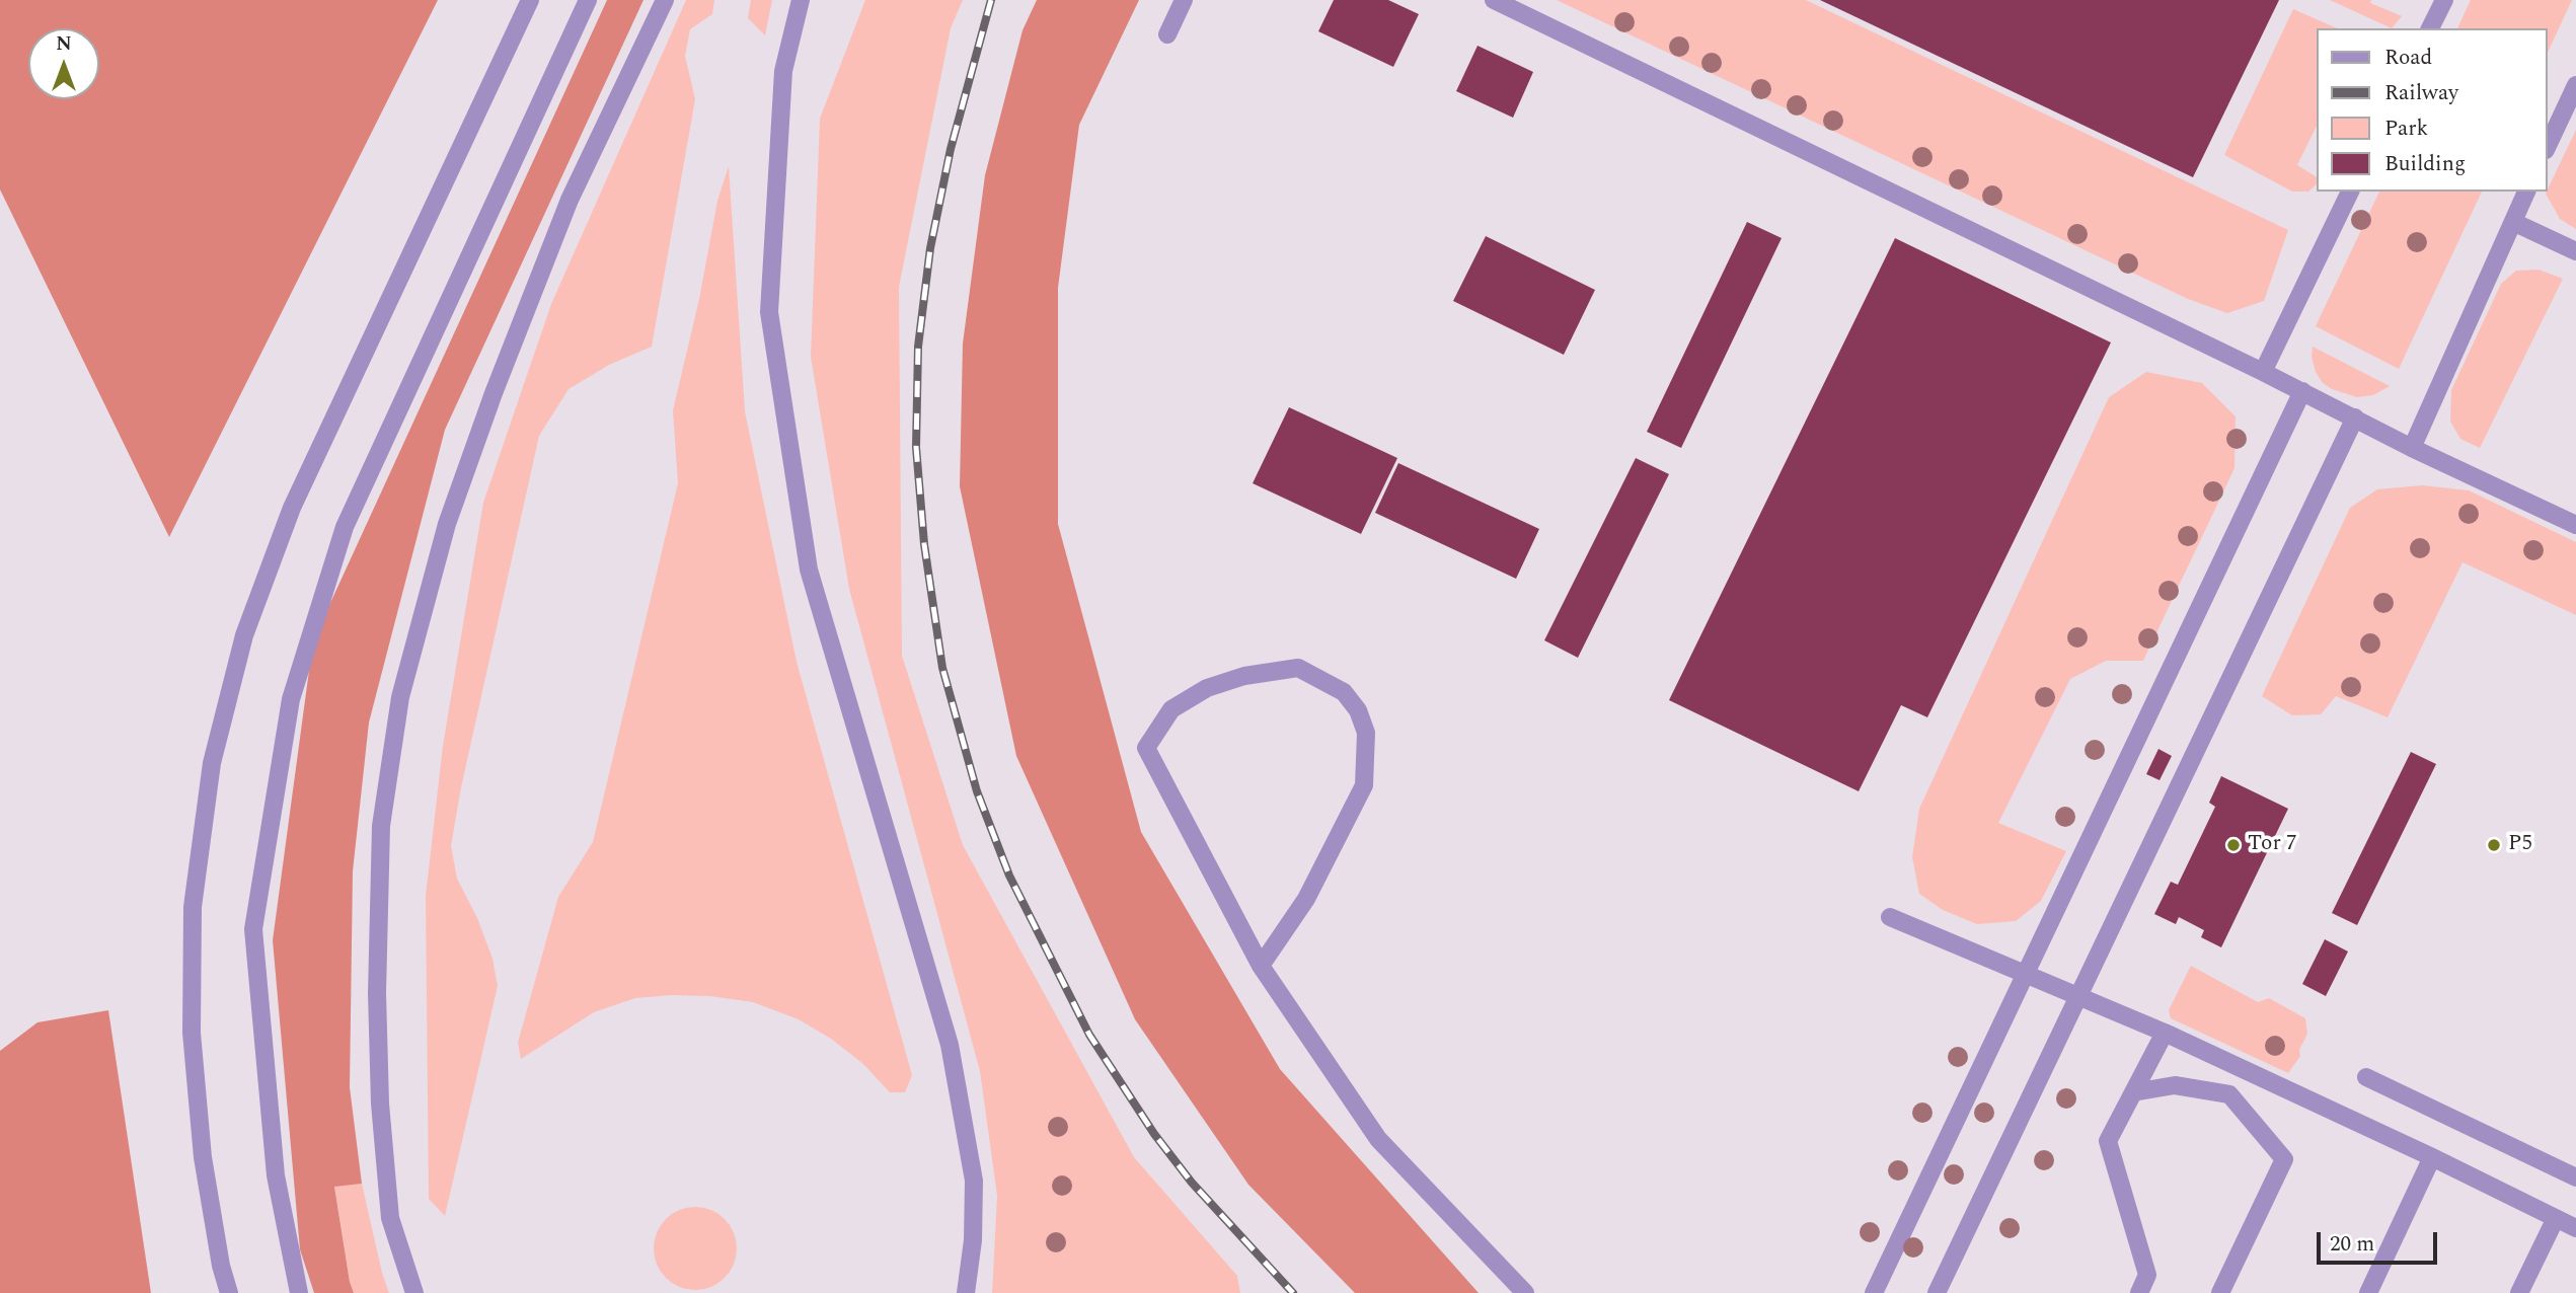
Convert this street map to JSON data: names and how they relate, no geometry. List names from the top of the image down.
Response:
{
  "places": ["Tor 7", "P5"],
  "legend": [
    "Road",
    "Railway",
    "Park",
    "Building"
  ],
  "scale_bar": "20 m",
  "north": "top"
}
